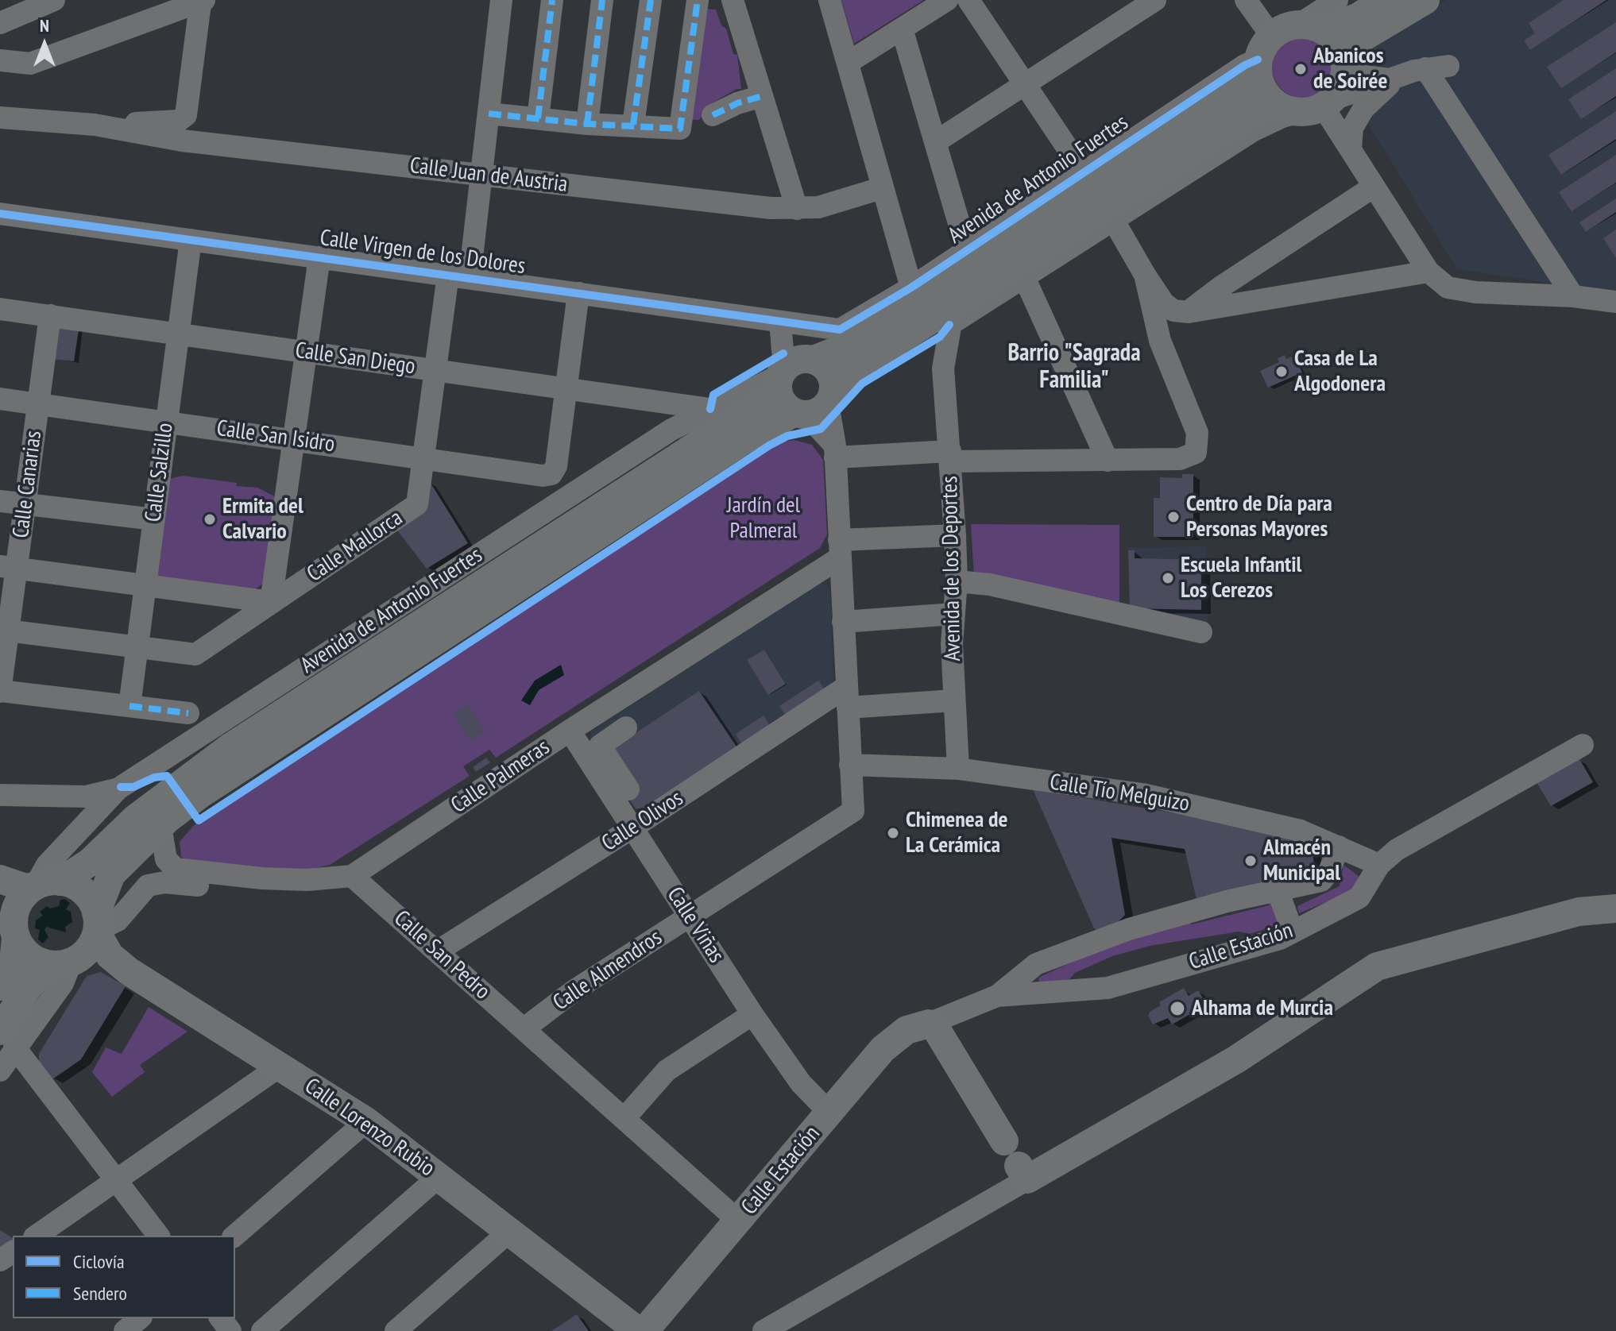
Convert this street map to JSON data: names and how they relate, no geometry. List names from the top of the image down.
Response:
{
  "streets": {
    "main road": ["Avenida de Antonio Fuertes", "Calle Estación", "Calle Lorenzo Rubio"],
    "street": [
      "Calle Juan de Austria",
      "Calle Virgen de los Dolores",
      "Calle San Diego",
      "Calle San Isidro",
      "Calle Salzillo",
      "Calle Canarias",
      "Calle Mallorca",
      "Avenida de los Deportes",
      "Calle Palmeras",
      "Calle Tío Melguizo",
      "Calle Olivos",
      "Calle Viñas",
      "Calle San Pedro",
      "Calle Almendros"
    ]
  },
  "crossings": [
    ["Calle Juan de Austria", "Calle Mallorca"],
    ["Avenida de Antonio Fuertes", "Calle Virgen de los Dolores"],
    ["Avenida de Antonio Fuertes", "Calle San Diego"],
    ["Avenida de Antonio Fuertes", "Avenida de los Deportes"],
    ["Avenida de Antonio Fuertes", "Calle Palmeras"],
    ["Avenida de Antonio Fuertes", "Calle Lorenzo Rubio"],
    ["Calle Virgen de los Dolores", "Calle Salzillo"],
    ["Calle Virgen de los Dolores", "Calle Mallorca"],
    ["Calle San Diego", "Calle San Isidro"],
    ["Calle San Diego", "Calle Salzillo"],
    ["Calle San Diego", "Calle Canarias"],
    ["Calle San Diego", "Calle Mallorca"],
    ["Calle San Isidro", "Calle Salzillo"],
    ["Calle San Isidro", "Calle Canarias"],
    ["Calle San Isidro", "Calle Mallorca"],
    ["Calle Salzillo", "Calle Mallorca"],
    ["Avenida de los Deportes", "Calle Tío Melguizo"],
    ["Calle Palmeras", "Calle Viñas"],
    ["Calle Palmeras", "Calle San Pedro"],
    ["Calle Tío Melguizo", "Calle Estación"],
    ["Calle Tío Melguizo", "Calle Almendros"],
    ["Calle Olivos", "Calle Viñas"],
    ["Calle Olivos", "Calle San Pedro"],
    ["Calle Viñas", "Calle Estación"],
    ["Calle Viñas", "Calle Almendros"],
    ["Calle Estación", "Calle San Pedro"],
    ["Calle San Pedro", "Calle Almendros"]
  ],
  "districts": ["Barrio \"Sagrada Familia\""],
  "parks": ["Jardín del Palmeral"],
  "places": [
    "Abanicos de Soirée",
    "Casa de La Algodonera",
    "Centro de Día para Personas Mayores",
    "Ermita del Calvario",
    "Escuela Infantil Los Cerezos",
    "Chimenea de La Cerámica",
    "Almacén Municipal",
    "Alhama de Murcia"
  ],
  "legend": ["Ciclovía", "Sendero"],
  "north": "top"
}
